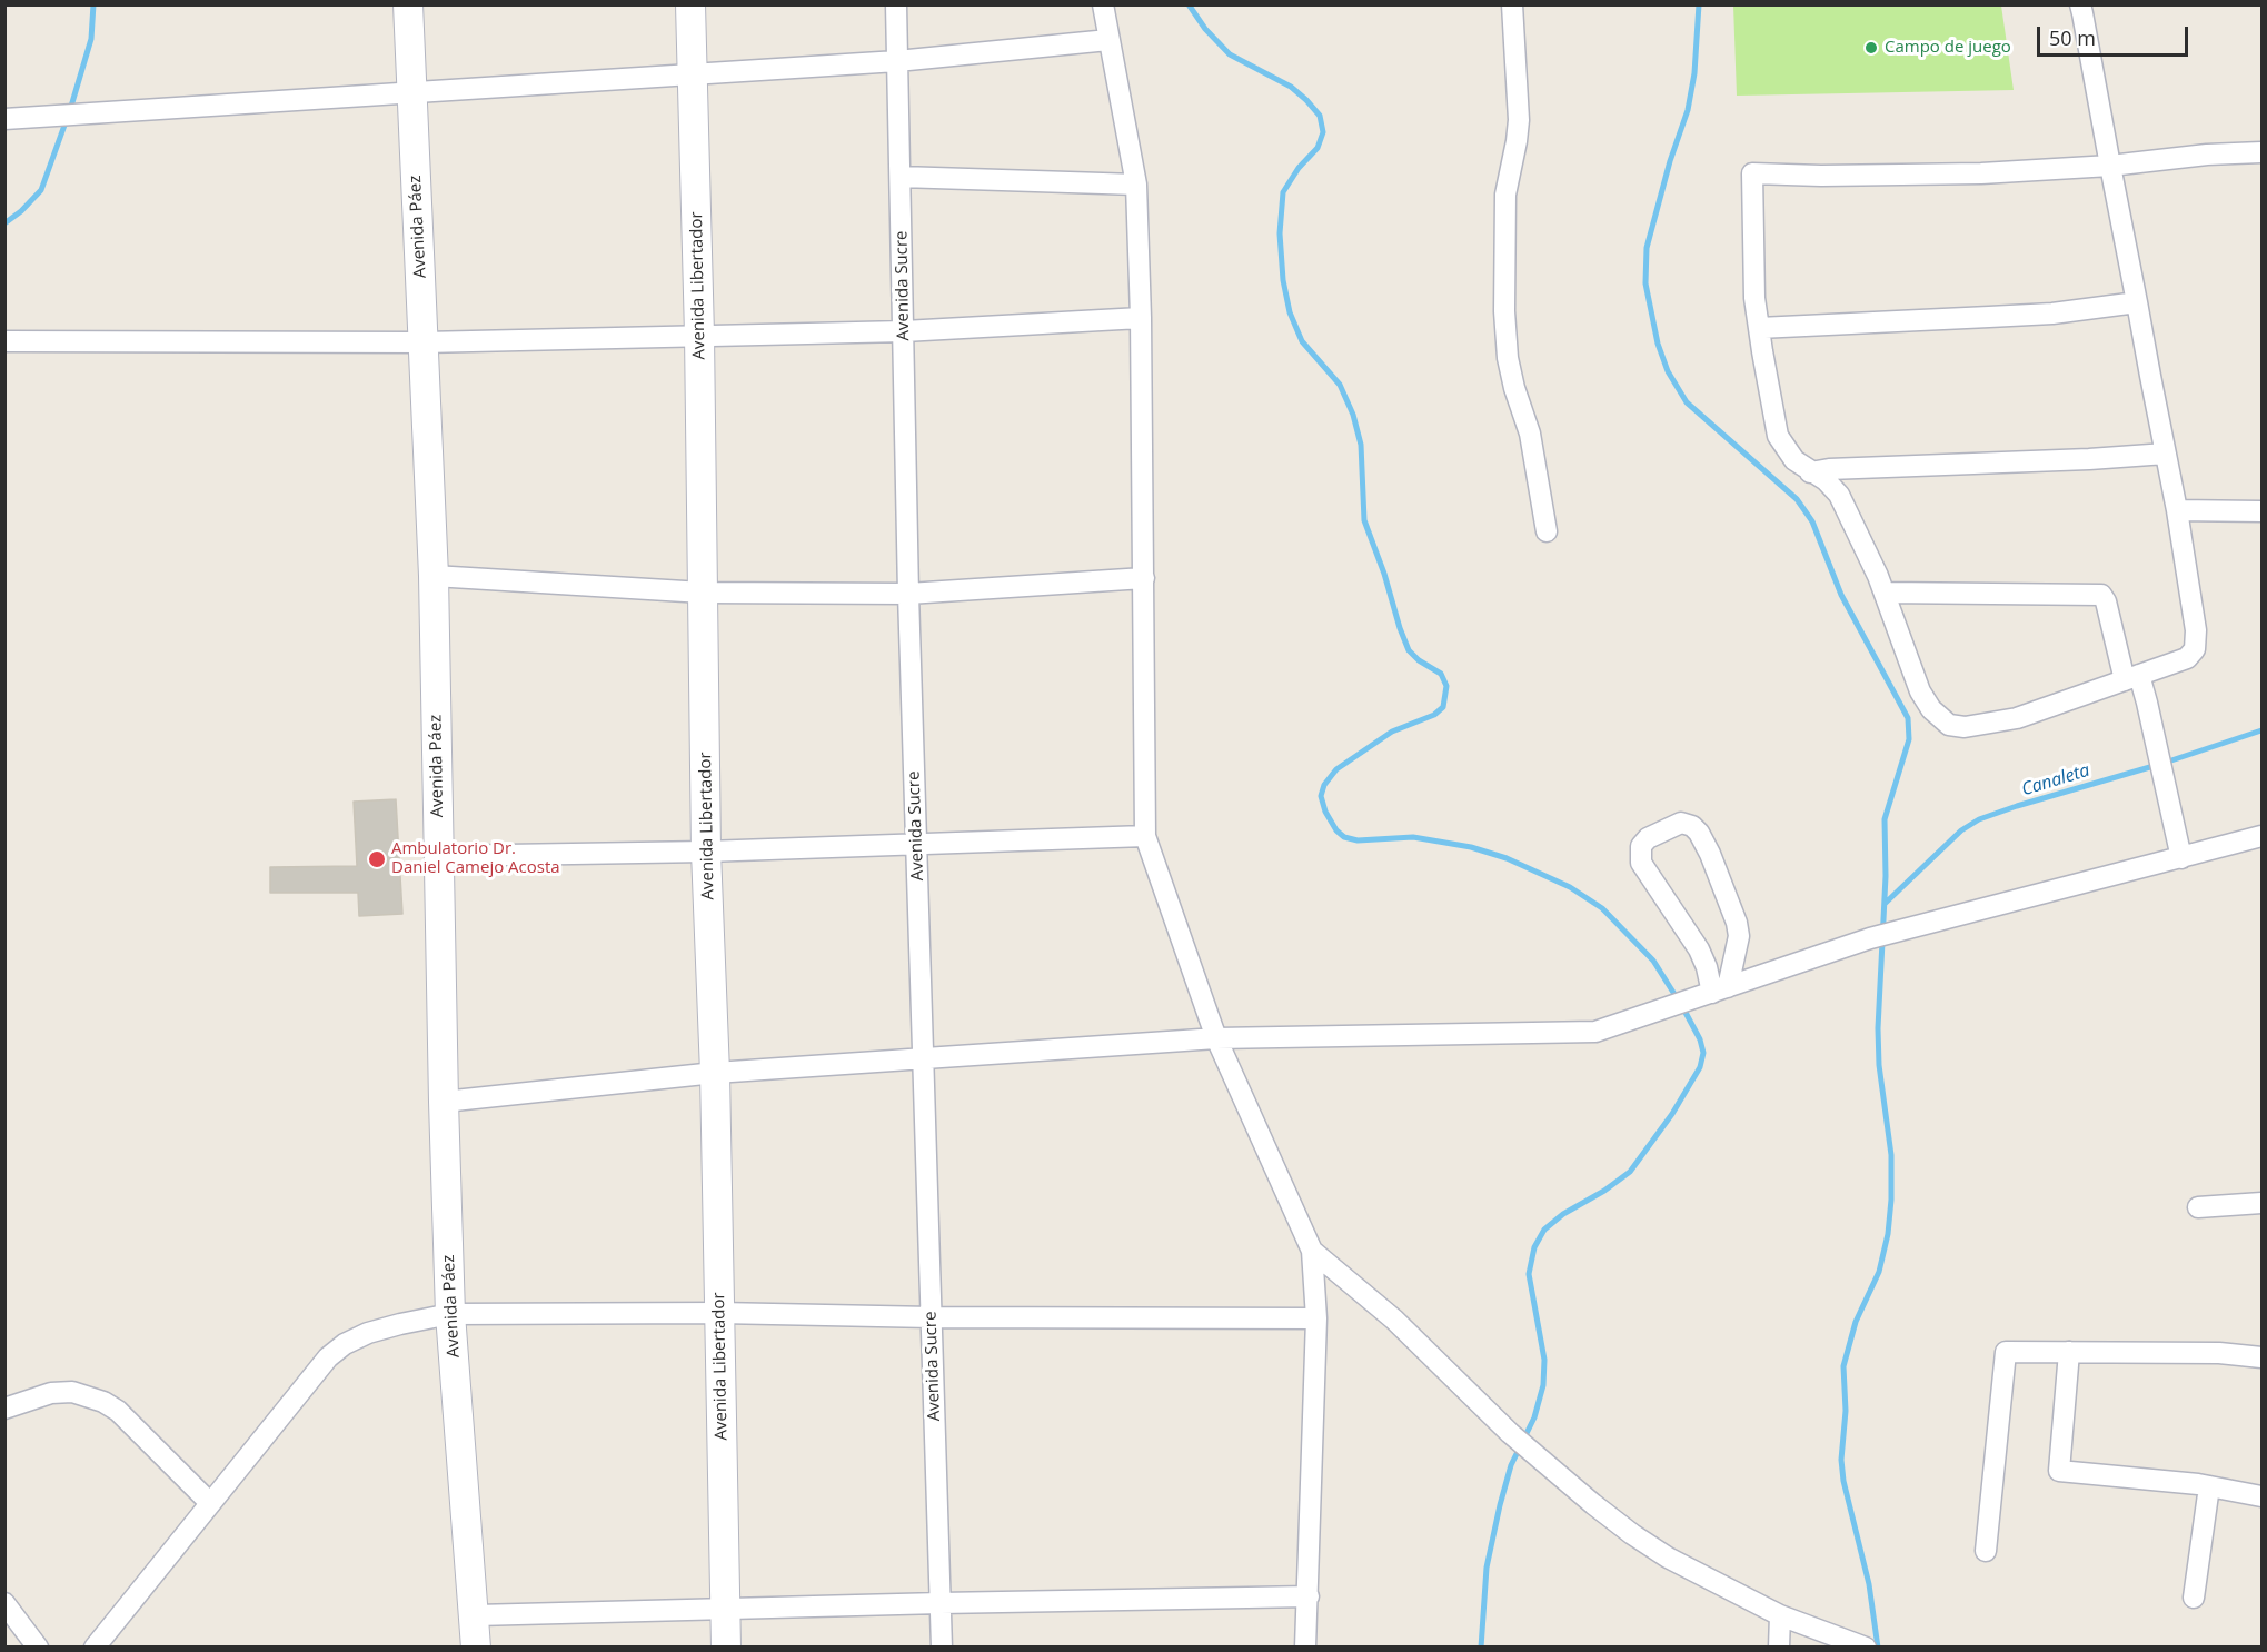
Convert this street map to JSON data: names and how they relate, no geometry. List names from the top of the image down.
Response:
{
  "streets": {
    "main road": ["Avenida Páez", "Avenida Libertador"],
    "street": ["Avenida Sucre"]
  },
  "water": ["Canaleta"],
  "places": ["Campo de juego", "Ambulatorio Dr. Daniel Camejo Acosta"],
  "scale_bar": "50 m"
}
